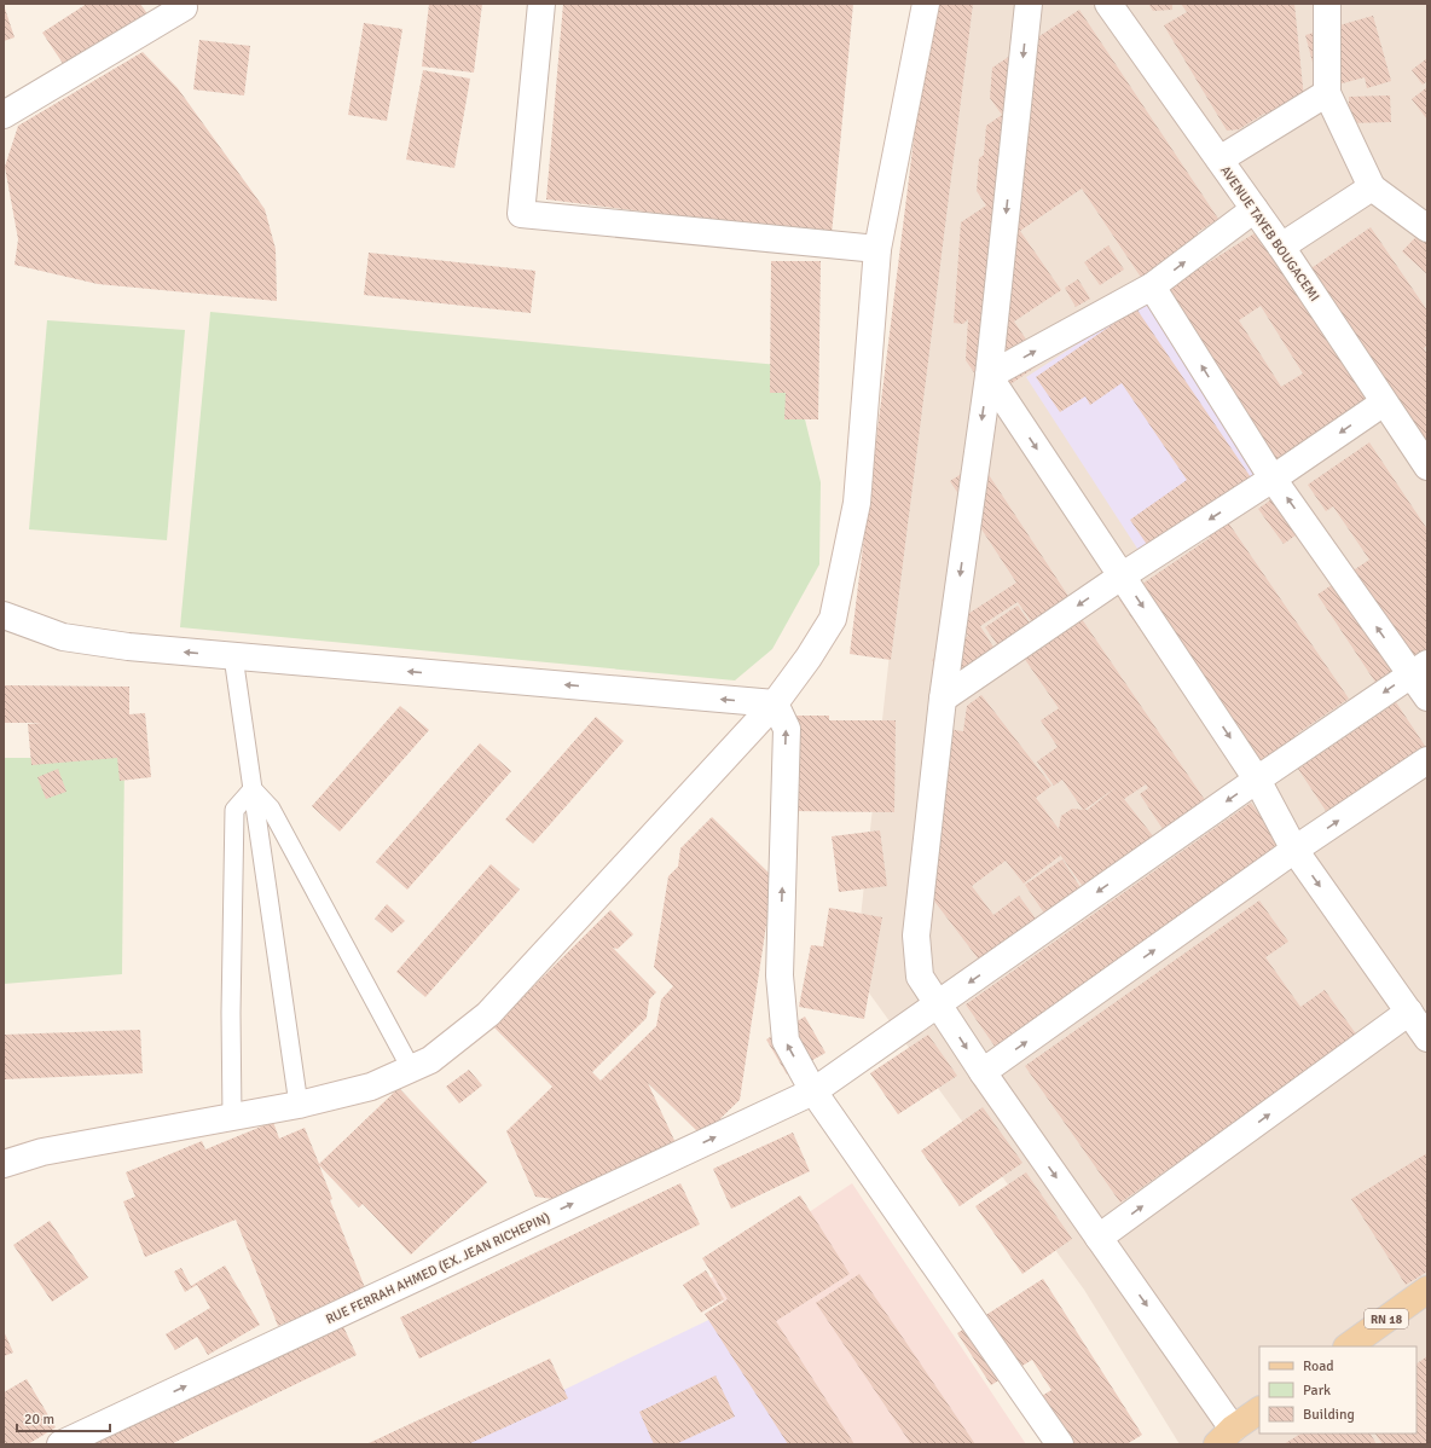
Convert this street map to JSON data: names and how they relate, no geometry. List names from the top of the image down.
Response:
{
  "streets": {
    "main road": ["RN 18"],
    "street": ["AVENUE TAYEB BOUGACEMI", "RUE FERRAH AHMED (EX. JEAN RICHEPIN)"]
  },
  "legend": ["Road", "Park", "Building"],
  "scale_bar": "20 m"
}
